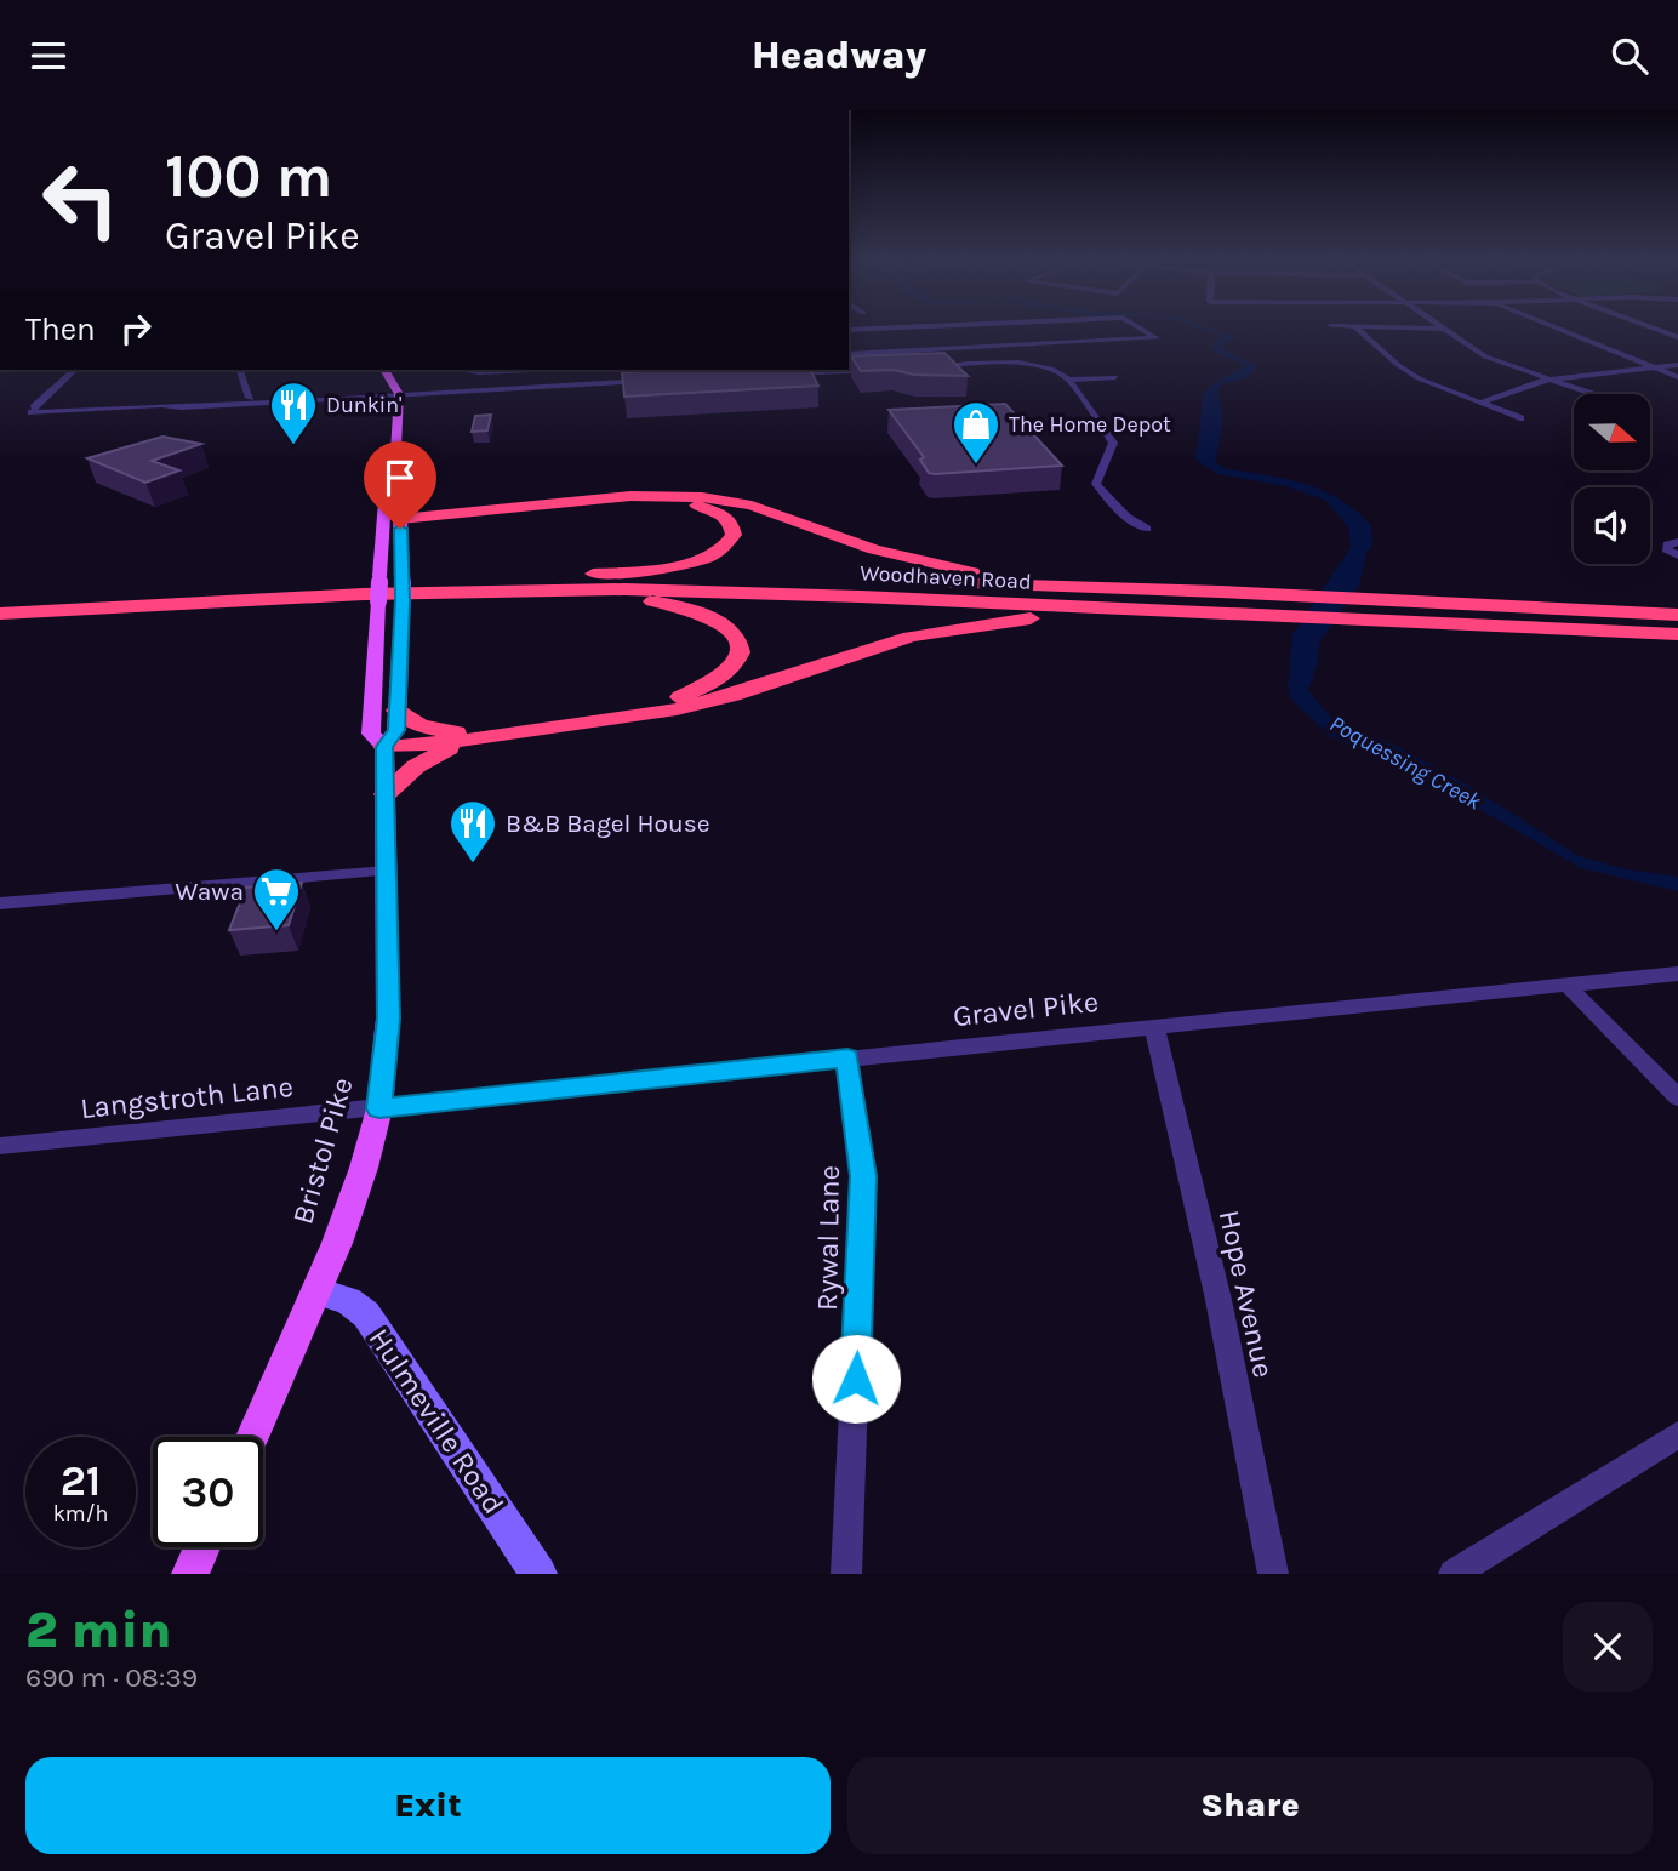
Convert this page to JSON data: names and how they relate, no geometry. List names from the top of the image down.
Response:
{
  "streets": {
    "highway": ["Woodhaven Road"],
    "main road": ["Bristol Pike", "Hulmeville Road"],
    "street": [
      "Gravel Pike",
      "Langstroth Lane",
      "Rywal Lane",
      "Hope Avenue"
    ]
  },
  "crossings": [
    ["Gravel Pike", "Langstroth Lane"],
    ["Gravel Pike", "Bristol Pike"],
    ["Gravel Pike", "Rywal Lane"],
    ["Gravel Pike", "Hope Avenue"],
    ["Langstroth Lane", "Bristol Pike"],
    ["Bristol Pike", "Hulmeville Road"]
  ],
  "water": ["Poquessing Creek"],
  "places": {
    "restaurant": ["Dunkin'", "B&B Bagel House"],
    "shop": ["The Home Depot"],
    "supermarket": ["Wawa"]
  },
  "north": "right",
  "page": {
    "header": "Headway",
    "turn": ["100 m", "Gravel Pike"],
    "then": "Then",
    "speed": "21 km/h",
    "limit": "30",
    "heading": ["2 min", "690 m · 08:39"],
    "buttons": ["Exit", "Share"]
  }
}
